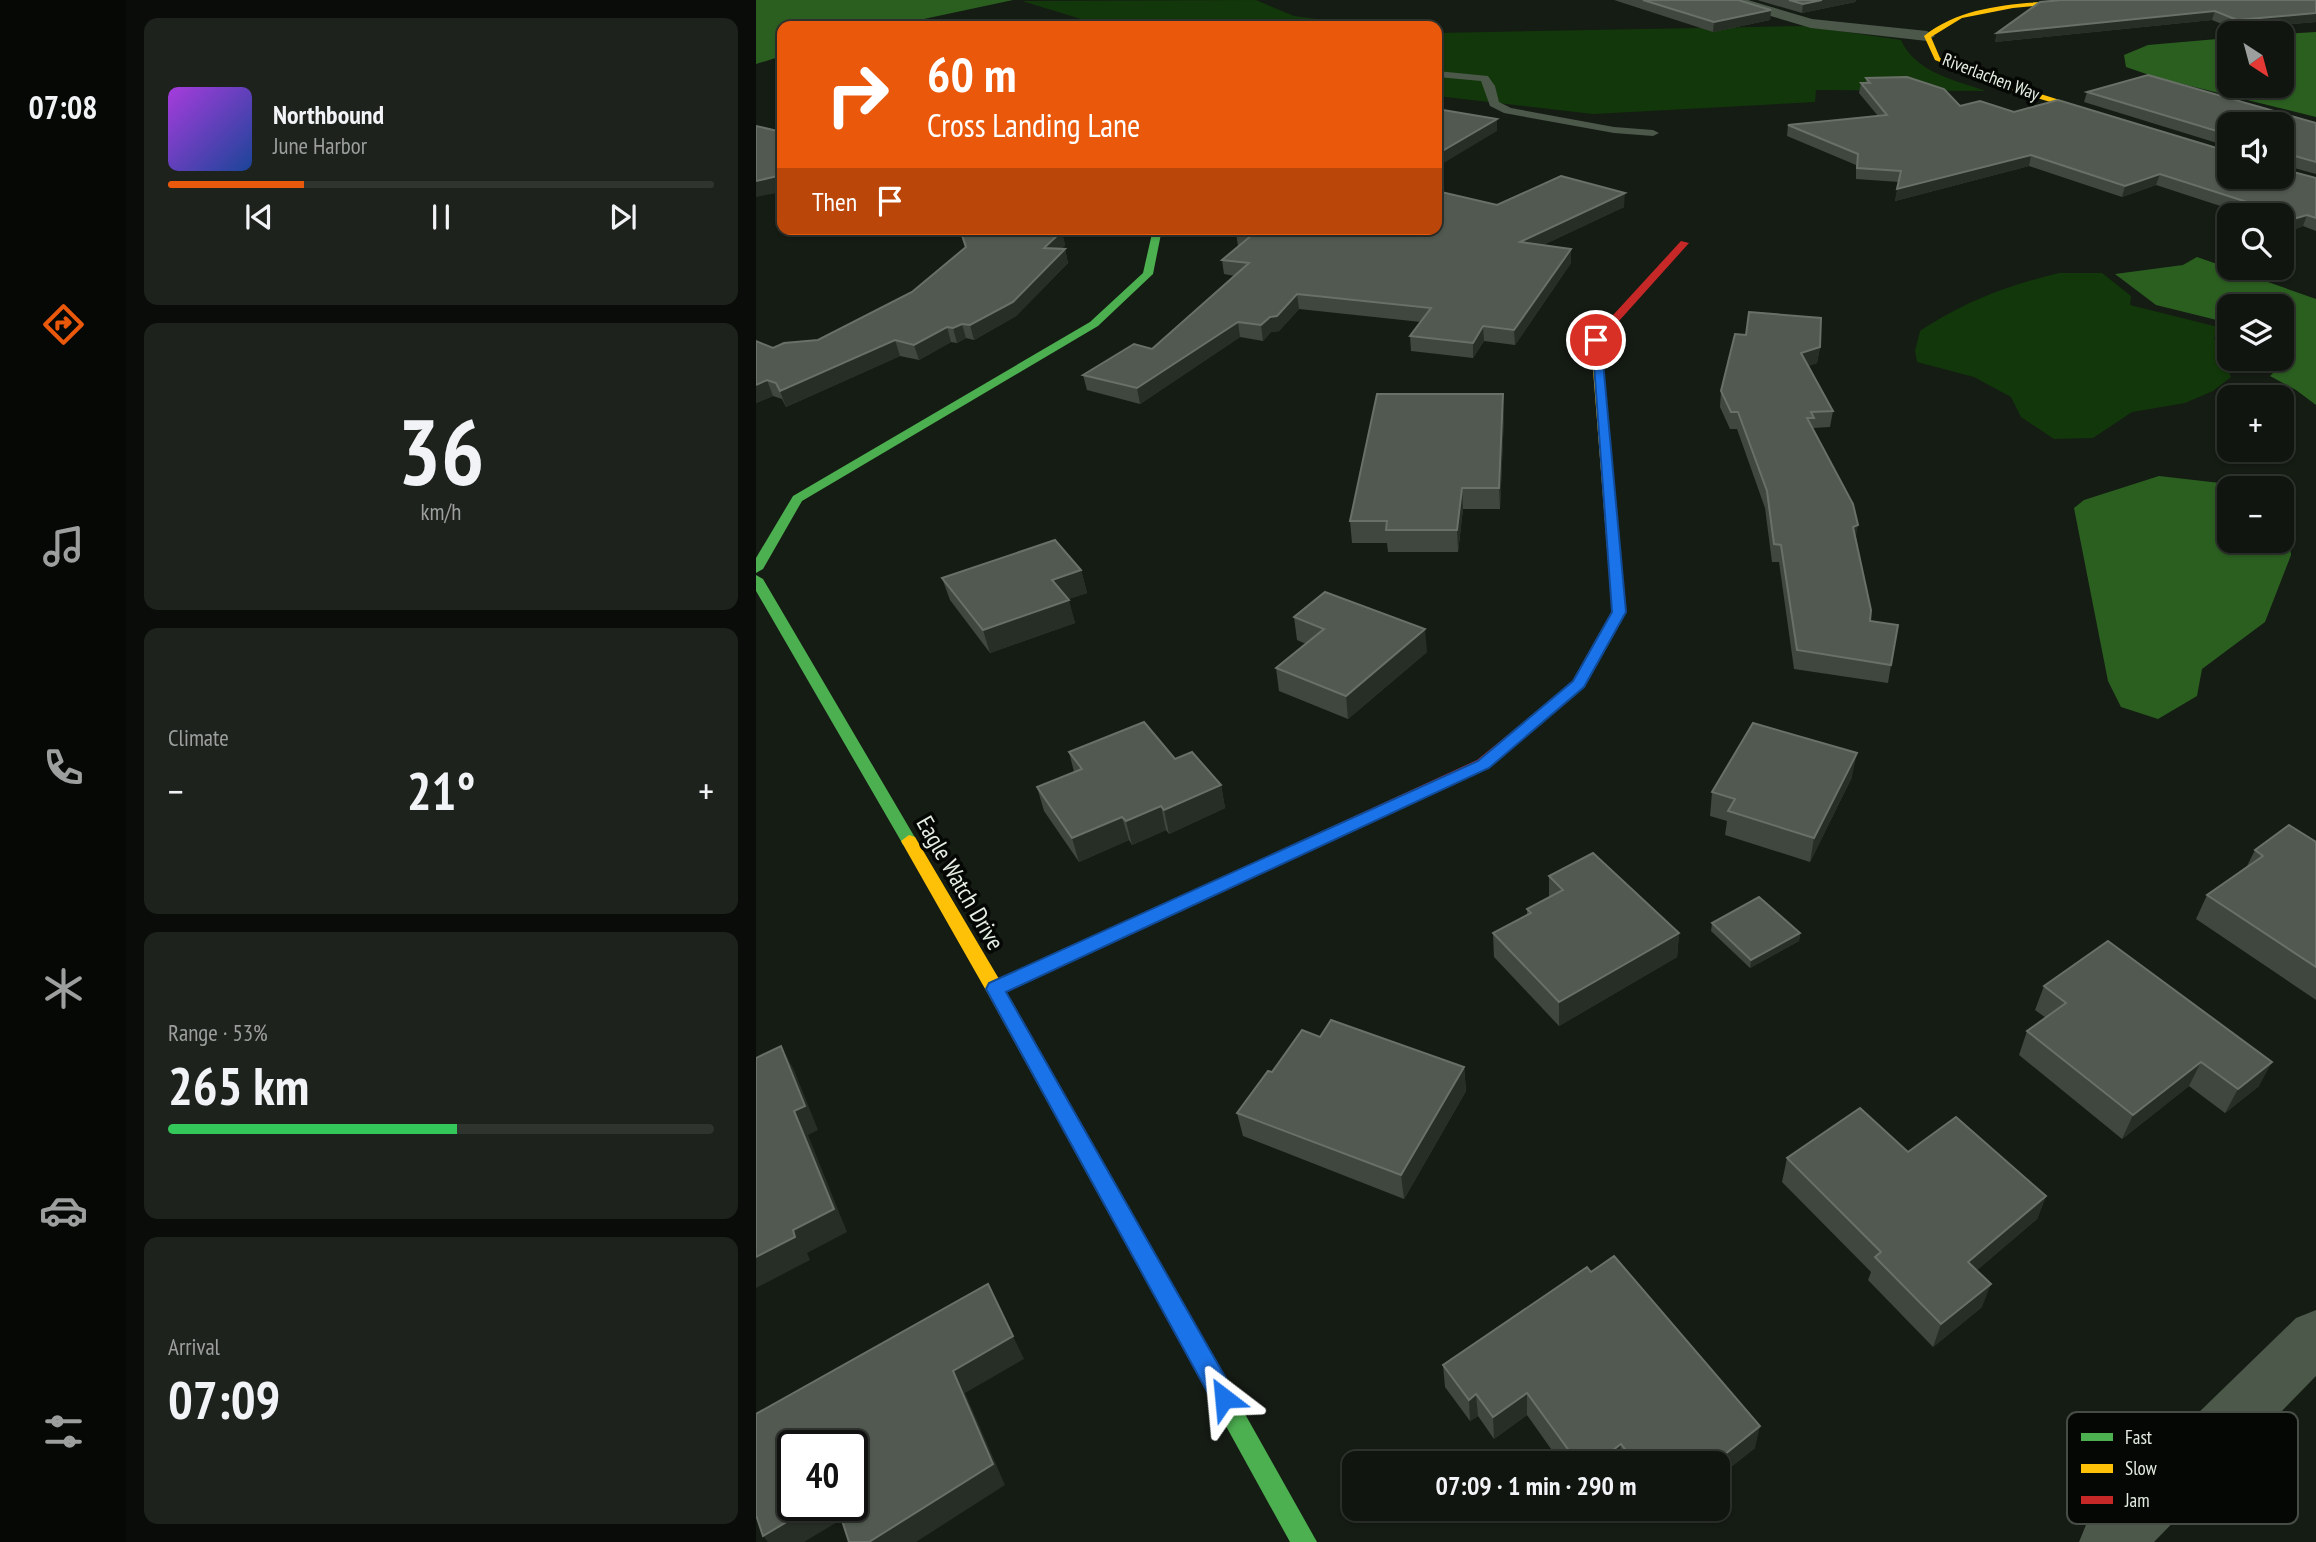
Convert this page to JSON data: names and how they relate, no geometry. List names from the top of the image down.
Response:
{
  "streets": {
    "street": ["Riverlachen Way", "Eagle Watch Drive"]
  },
  "legend": ["Fast", "Slow", "Jam"],
  "north": "bottom right",
  "page": {
    "tabs": "07:08",
    "map_buttons": ["+", "−"],
    "turn": ["60 m", "Cross Landing Lane"],
    "song": ["Northbound", "June Harbor"],
    "then": "Then",
    "tile": [
      ["36", "km/h"],
      "Climate",
      ["Range · 53%", "265 km"],
      ["Arrival", "07:09"]
    ],
    "heat": ["−", "21°", "+"],
    "limit": "40",
    "trip": "07:09 · 1 min · 290 m"
  }
}
